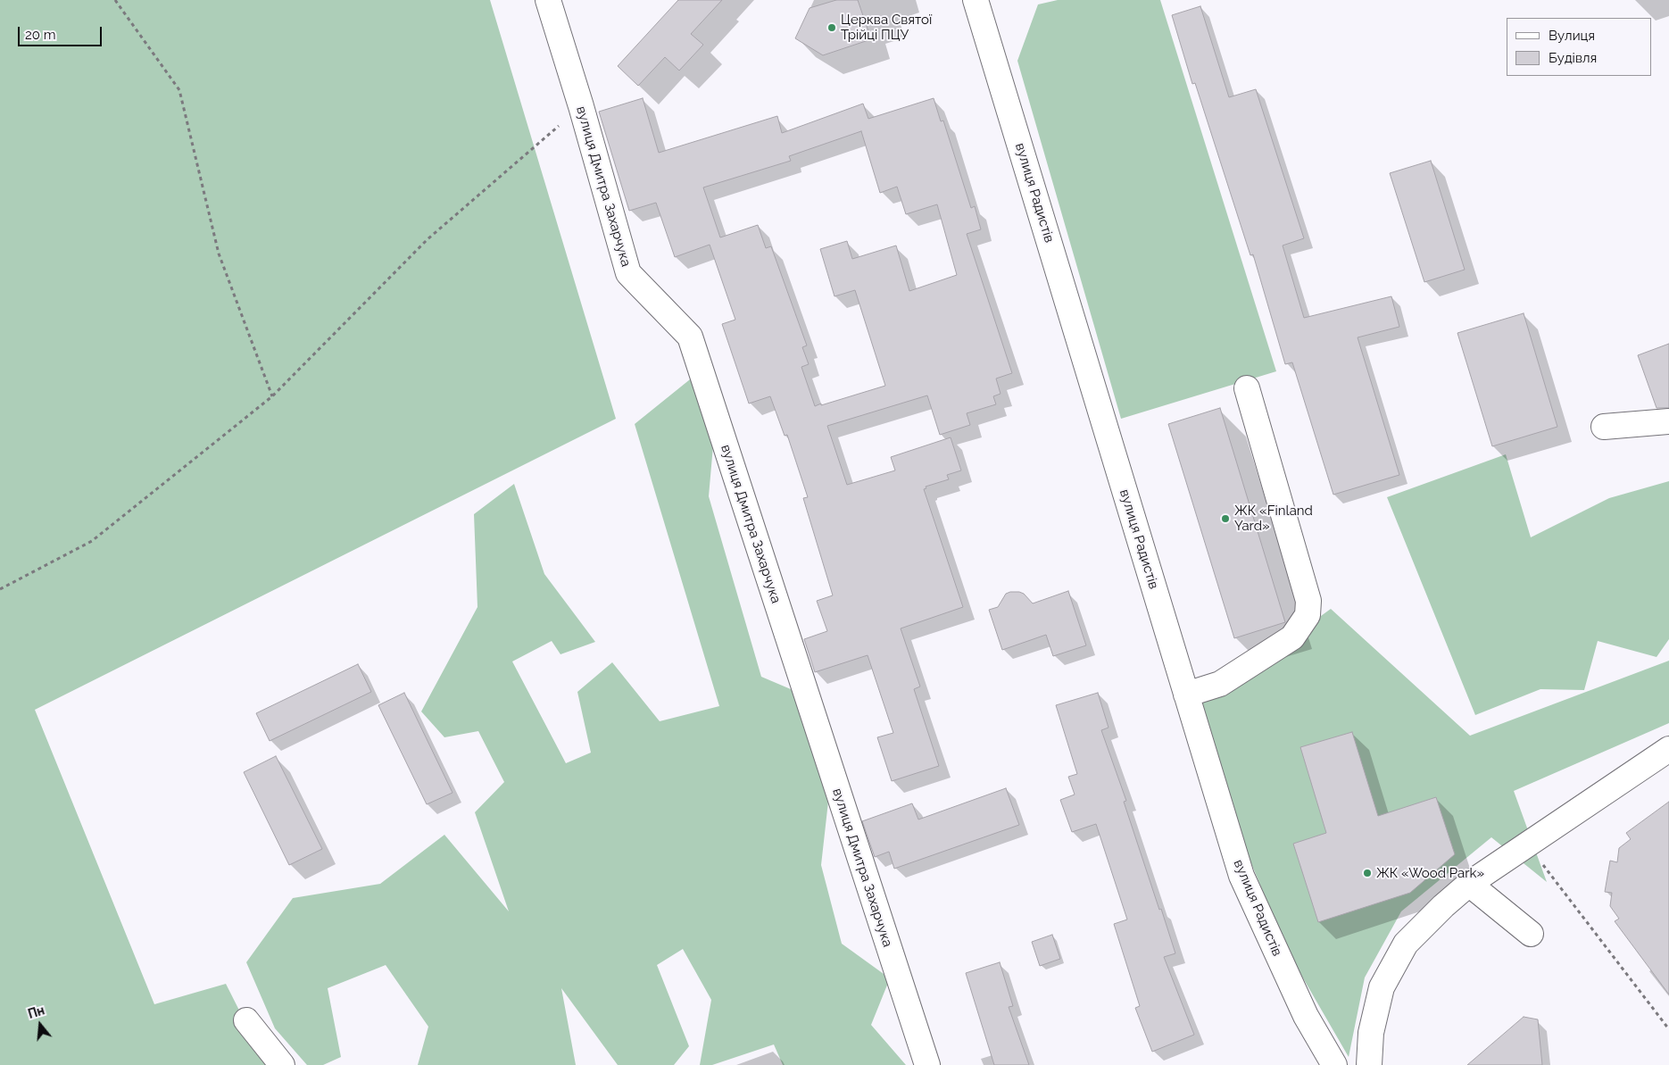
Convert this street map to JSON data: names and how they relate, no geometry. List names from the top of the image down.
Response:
{
  "streets": {
    "street": ["вулиця Дмитра Захарчука", "вулиця Радистів"]
  },
  "places": ["Церква Святої Трійці ПЦУ", "ЖК «Finland Yard»", "ЖК «Wood Park»"],
  "legend": ["Вулиця", "Будівля"],
  "scale_bar": "20 m",
  "north": "top"
}
